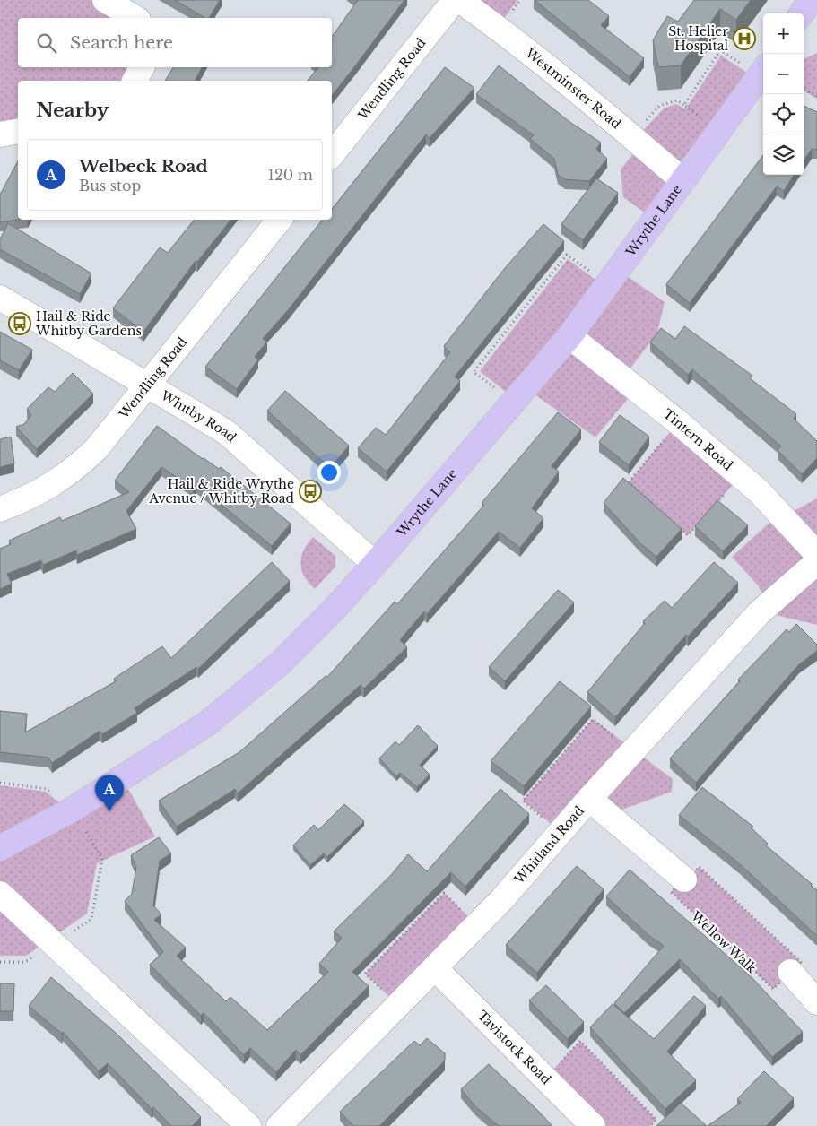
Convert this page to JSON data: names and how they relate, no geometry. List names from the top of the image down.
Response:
{
  "streets": {
    "main road": ["Wrythe Lane"],
    "street": [
      "Wendling Road",
      "Westminster Road",
      "Whitby Road",
      "Tintern Road",
      "Whitland Road",
      "Tavistock Road"
    ],
    "path": ["Wellow Walk"]
  },
  "crossings": [
    ["Wendling Road", "Whitby Road"],
    ["Westminster Road", "Wrythe Lane"],
    ["Wrythe Lane", "Whitby Road"],
    ["Wrythe Lane", "Tintern Road"],
    ["Whitland Road", "Tavistock Road"]
  ],
  "places": {
    "hospital": ["St. Helier Hospital"],
    "bus stop": ["Hail & Ride Whitby Gardens", "Hail & Ride Wrythe Avenue / Whitby Road"]
  },
  "page": {
    "map_buttons": ["+", "−"],
    "search": "Search here",
    "heading": "Nearby",
    "list": [
      {
        "mark": "A",
        "name": "Welbeck Road",
        "note": "Bus stop",
        "value": "120 m"
      }
    ],
    "pins": "A"
  }
}
